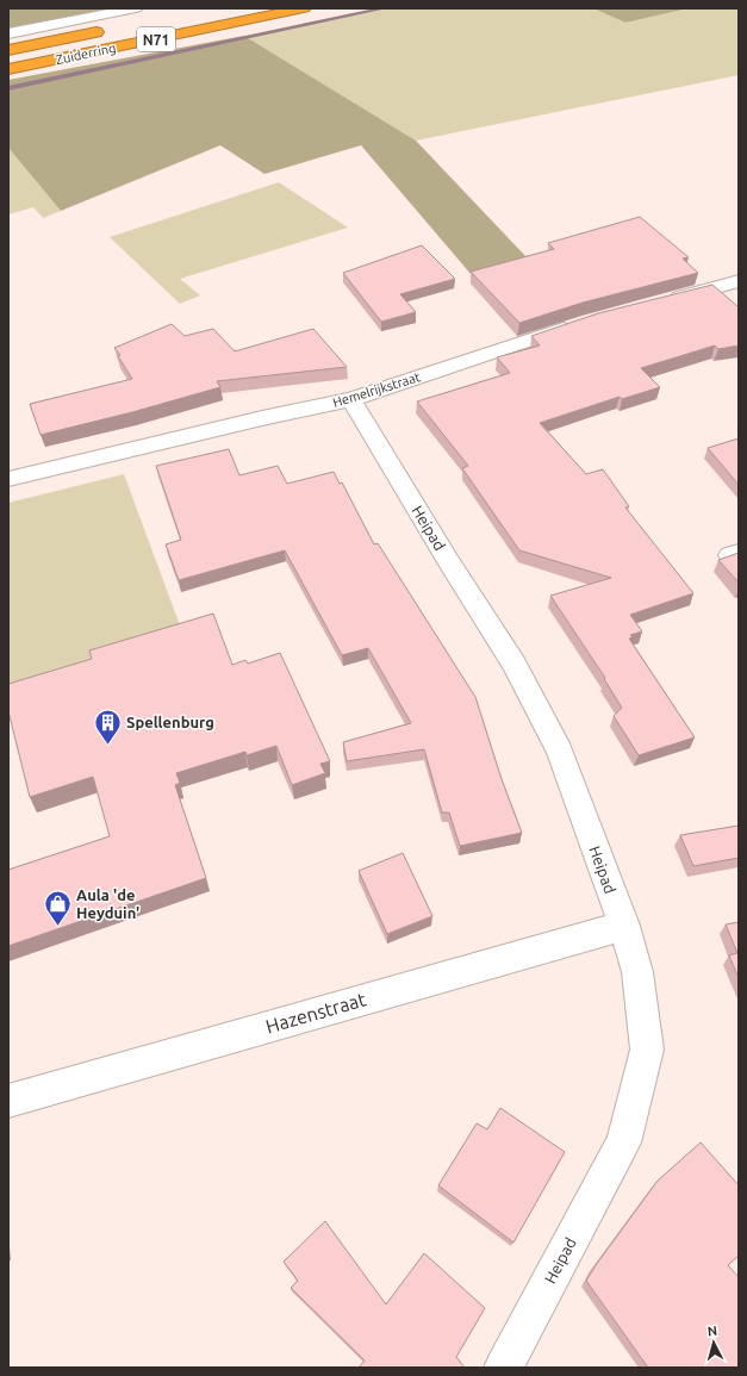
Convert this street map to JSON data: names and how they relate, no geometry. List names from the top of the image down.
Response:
{
  "streets": {
    "highway": ["N71", "Zuiderring"],
    "street": ["Hemelrijkstraat", "Heipad", "Hazenstraat"]
  },
  "crossings": [
    ["Hemelrijkstraat", "Heipad"],
    ["Heipad", "Hazenstraat"]
  ],
  "places": {
    "building": ["Spellenburg"],
    "shop": ["Aula 'de Heyduin'"]
  },
  "north": "top"
}
